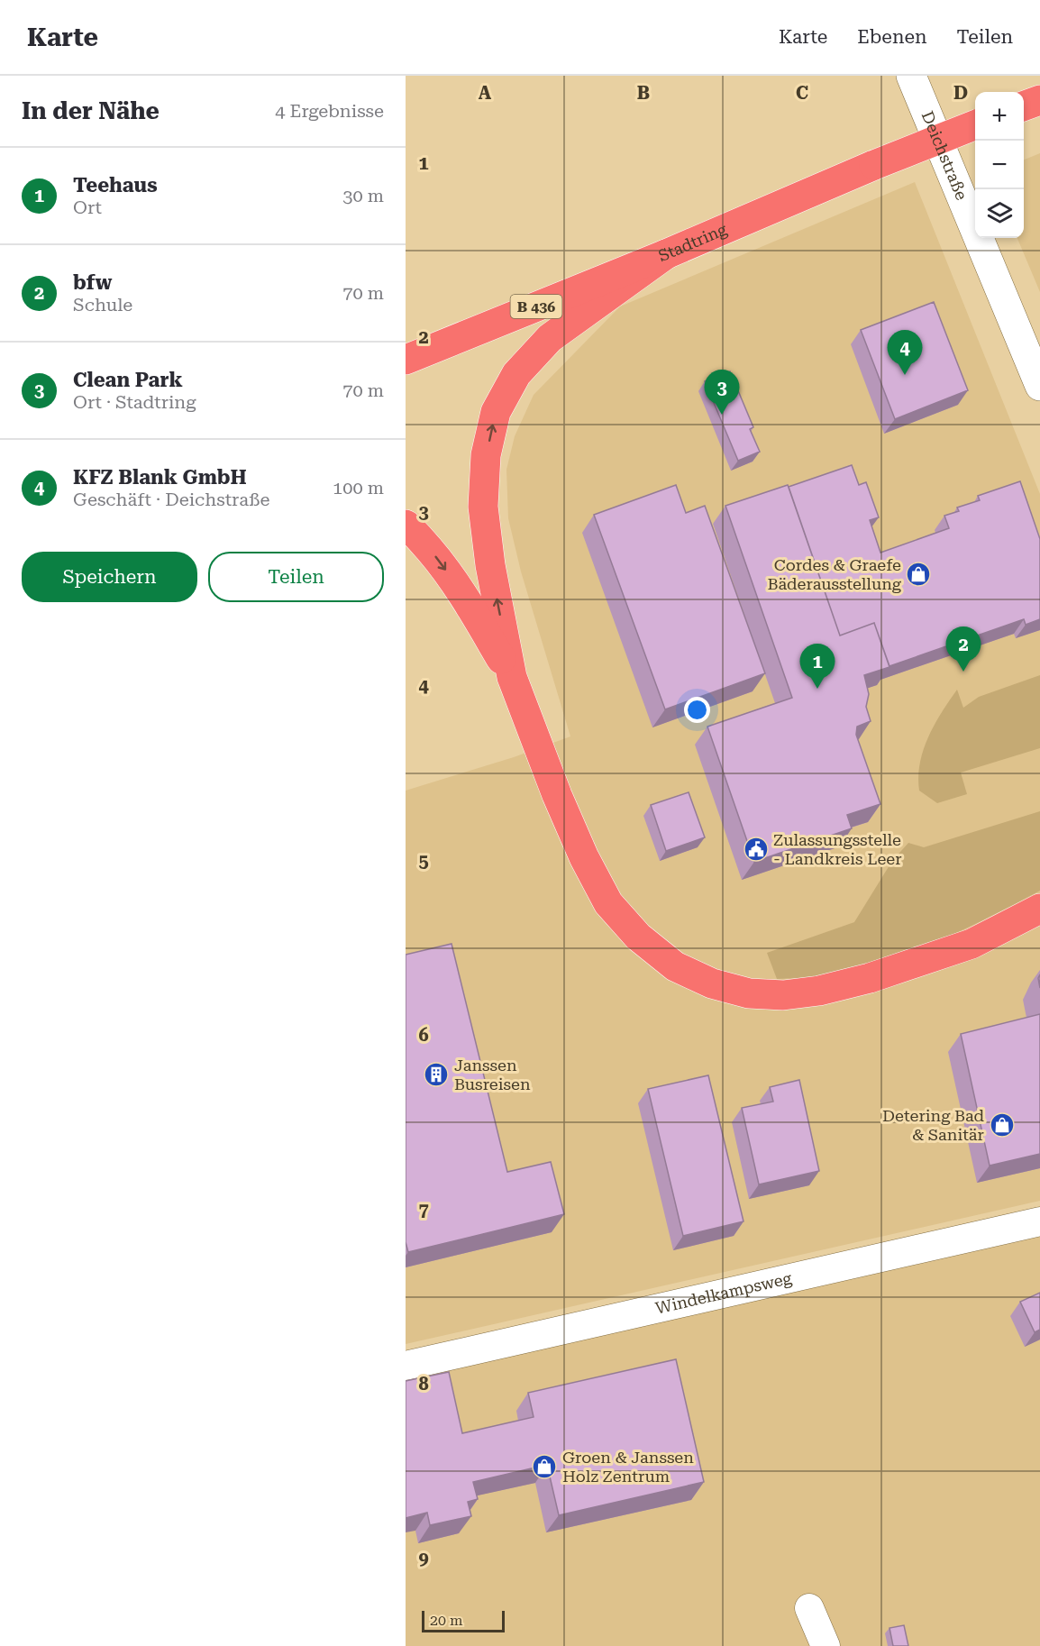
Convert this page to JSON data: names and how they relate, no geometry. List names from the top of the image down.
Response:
{
  "streets": {
    "highway": ["Stadtring", "B 436"],
    "main road": ["Deichstraße"],
    "street": ["Windelkampsweg"]
  },
  "places": {
    "shop": ["Cordes & Graefe Bäderausstellung", "Detering Bad & Sanitär", "Groen & Janssen Holz Zentrum"],
    "public building": ["Zulassungsstelle - Landkreis Leer"],
    "building": ["Janssen Busreisen"]
  },
  "scale_bar": "20 m",
  "page": {
    "header": "Karte",
    "nav": ["Karte", "Ebenen", "Teilen"],
    "heading": ["In der Nähe", "4 Ergebnisse"],
    "map_buttons": ["+", "−"],
    "list": [
      {
        "mark": "1",
        "name": "Teehaus",
        "note": "Ort",
        "value": "30 m"
      },
      {
        "mark": "2",
        "name": "bfw",
        "note": "Schule",
        "value": "70 m"
      },
      {
        "mark": "3",
        "name": "Clean Park",
        "note": "Ort · Stadtring",
        "value": "70 m"
      },
      {
        "mark": "4",
        "name": "KFZ Blank GmbH",
        "note": "Geschäft · Deichstraße",
        "value": "100 m"
      }
    ],
    "pins": [
      "4",
      "3",
      "2",
      "1"
    ],
    "buttons": ["Speichern", "Teilen"],
    "scale": "20 m"
  },
  "grid": {
    "columns": [
      "A",
      "B",
      "C",
      "D"
    ],
    "rows": [
      "1",
      "2",
      "3",
      "4",
      "5",
      "6",
      "7",
      "8",
      "9"
    ]
  }
}
